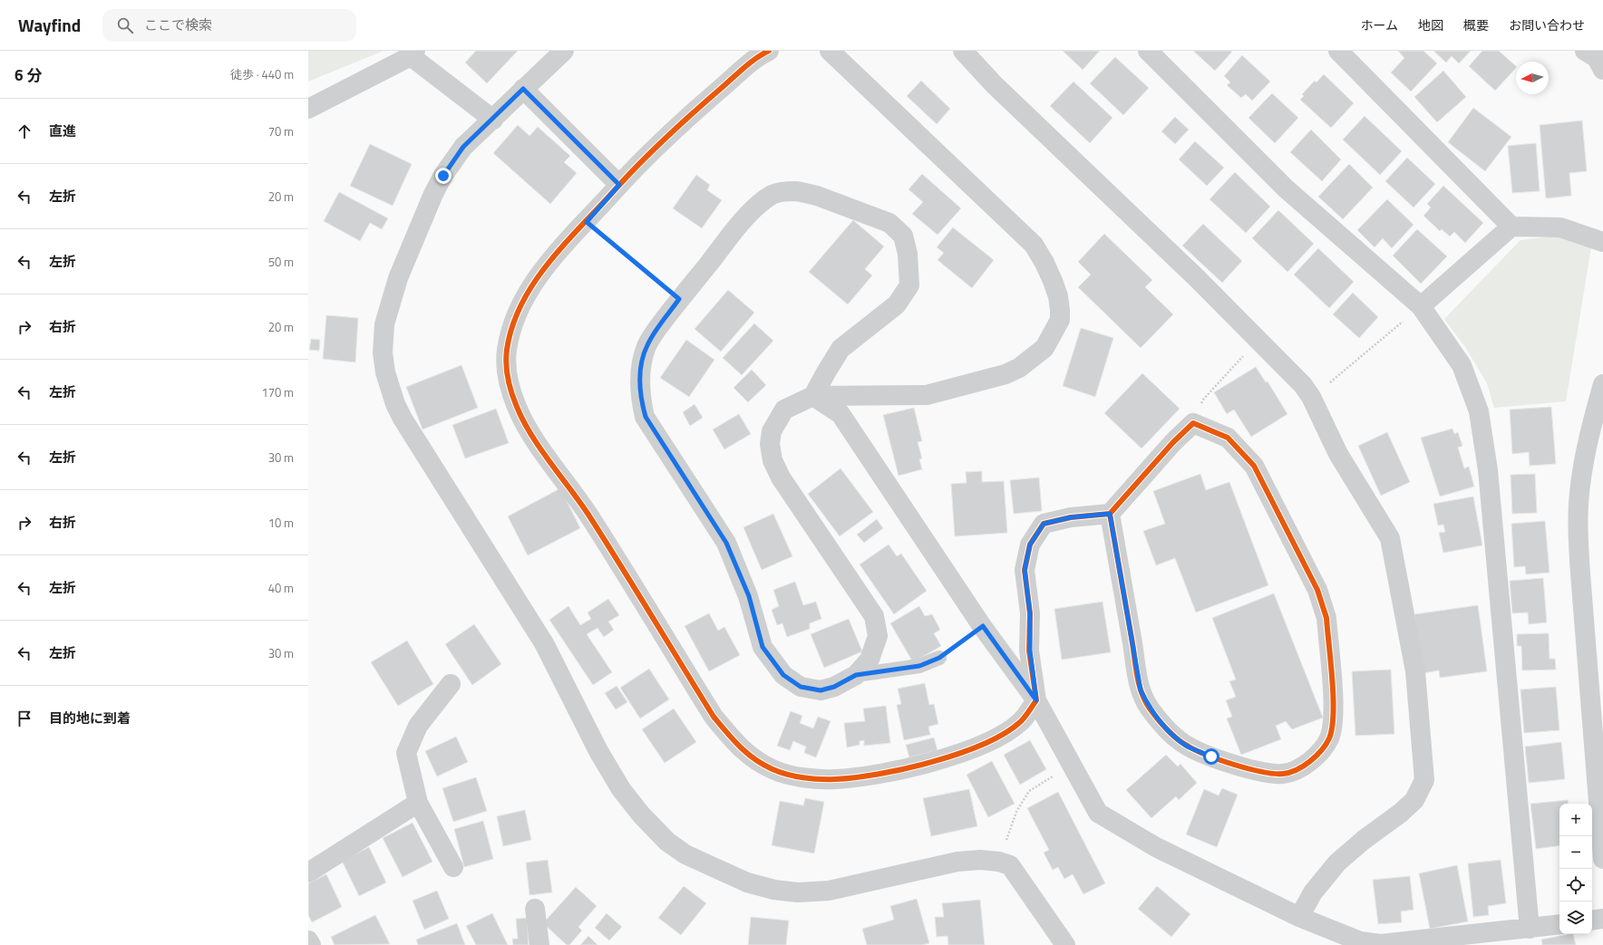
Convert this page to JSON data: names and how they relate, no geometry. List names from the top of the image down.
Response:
{
  "north": "left",
  "page": {
    "header": "Wayfind",
    "search": "ここで検索",
    "nav": [
      "ホーム",
      "地図",
      "概要",
      "お問い合わせ"
    ],
    "heading": ["6 分", "徒歩 · 440 m"],
    "list": [
      ["直進", "70 m"],
      ["左折", "20 m"],
      ["左折", "50 m"],
      ["右折", "20 m"],
      ["左折", "170 m"],
      ["左折", "30 m"],
      ["右折", "10 m"],
      ["左折", "40 m"],
      ["左折", "30 m"],
      "目的地に到着"
    ],
    "map_buttons": ["+", "−"]
  }
}
